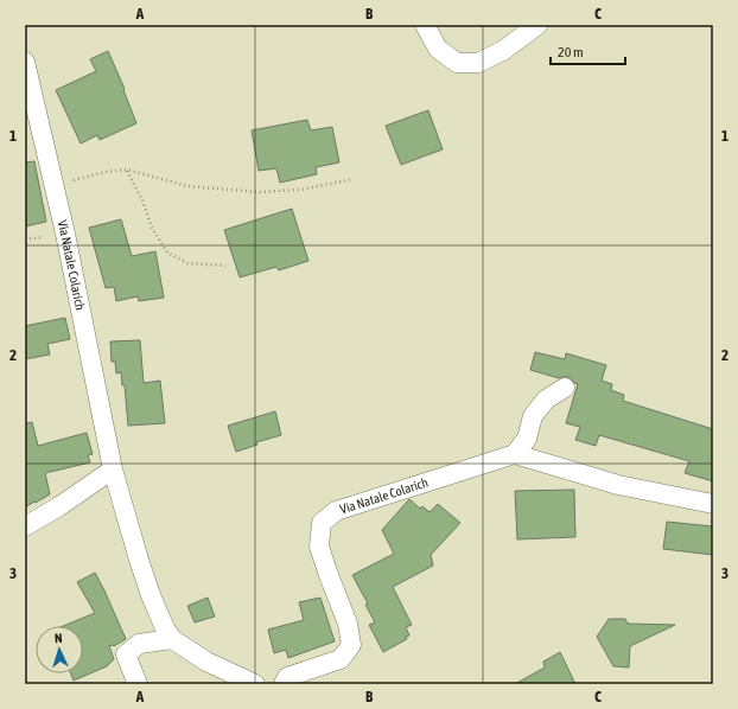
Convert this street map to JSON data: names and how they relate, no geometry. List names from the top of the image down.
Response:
{
  "streets": {
    "street": ["Via Natale Colarich"]
  },
  "scale_bar": "20 m",
  "north": "top",
  "grid": {
    "columns": ["A", "B", "C"],
    "rows": ["1", "2", "3"]
  }
}
